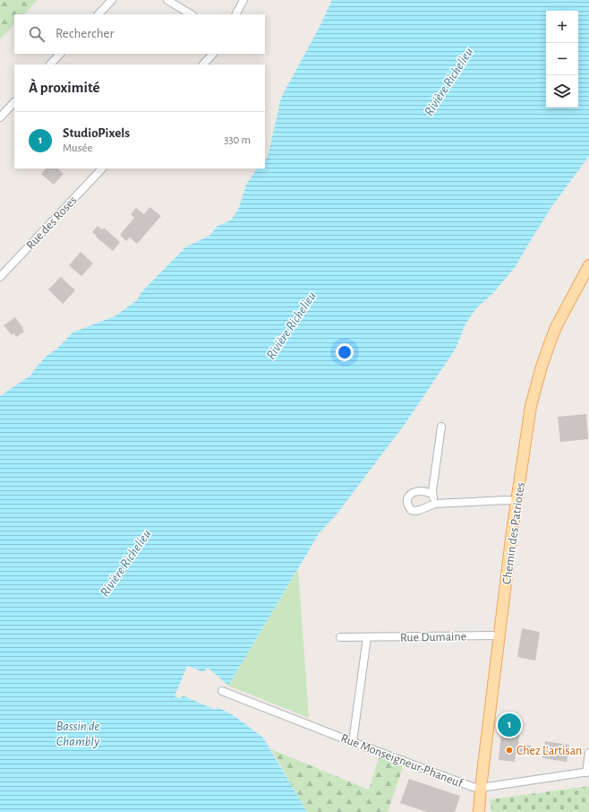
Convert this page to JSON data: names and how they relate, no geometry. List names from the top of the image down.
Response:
{
  "streets": {
    "main road": ["Chemin des Patriotes"],
    "street": ["Rue des Roses", "Rue Dumaine", "Rue Monseigneur-Phaneuf"]
  },
  "crossings": [
    ["Chemin des Patriotes", "Rue Dumaine"],
    ["Chemin des Patriotes", "Rue Monseigneur-Phaneuf"]
  ],
  "water": ["Rivière Richelieu", "Bassin de Chambly"],
  "places": ["Chez L'artisan"],
  "page": {
    "map_buttons": ["+", "−"],
    "search": "Rechercher",
    "heading": "À proximité",
    "list": [
      {
        "mark": "1",
        "name": "StudioPixels",
        "note": "Musée",
        "value": "330 m"
      }
    ],
    "pins": "1"
  }
}
